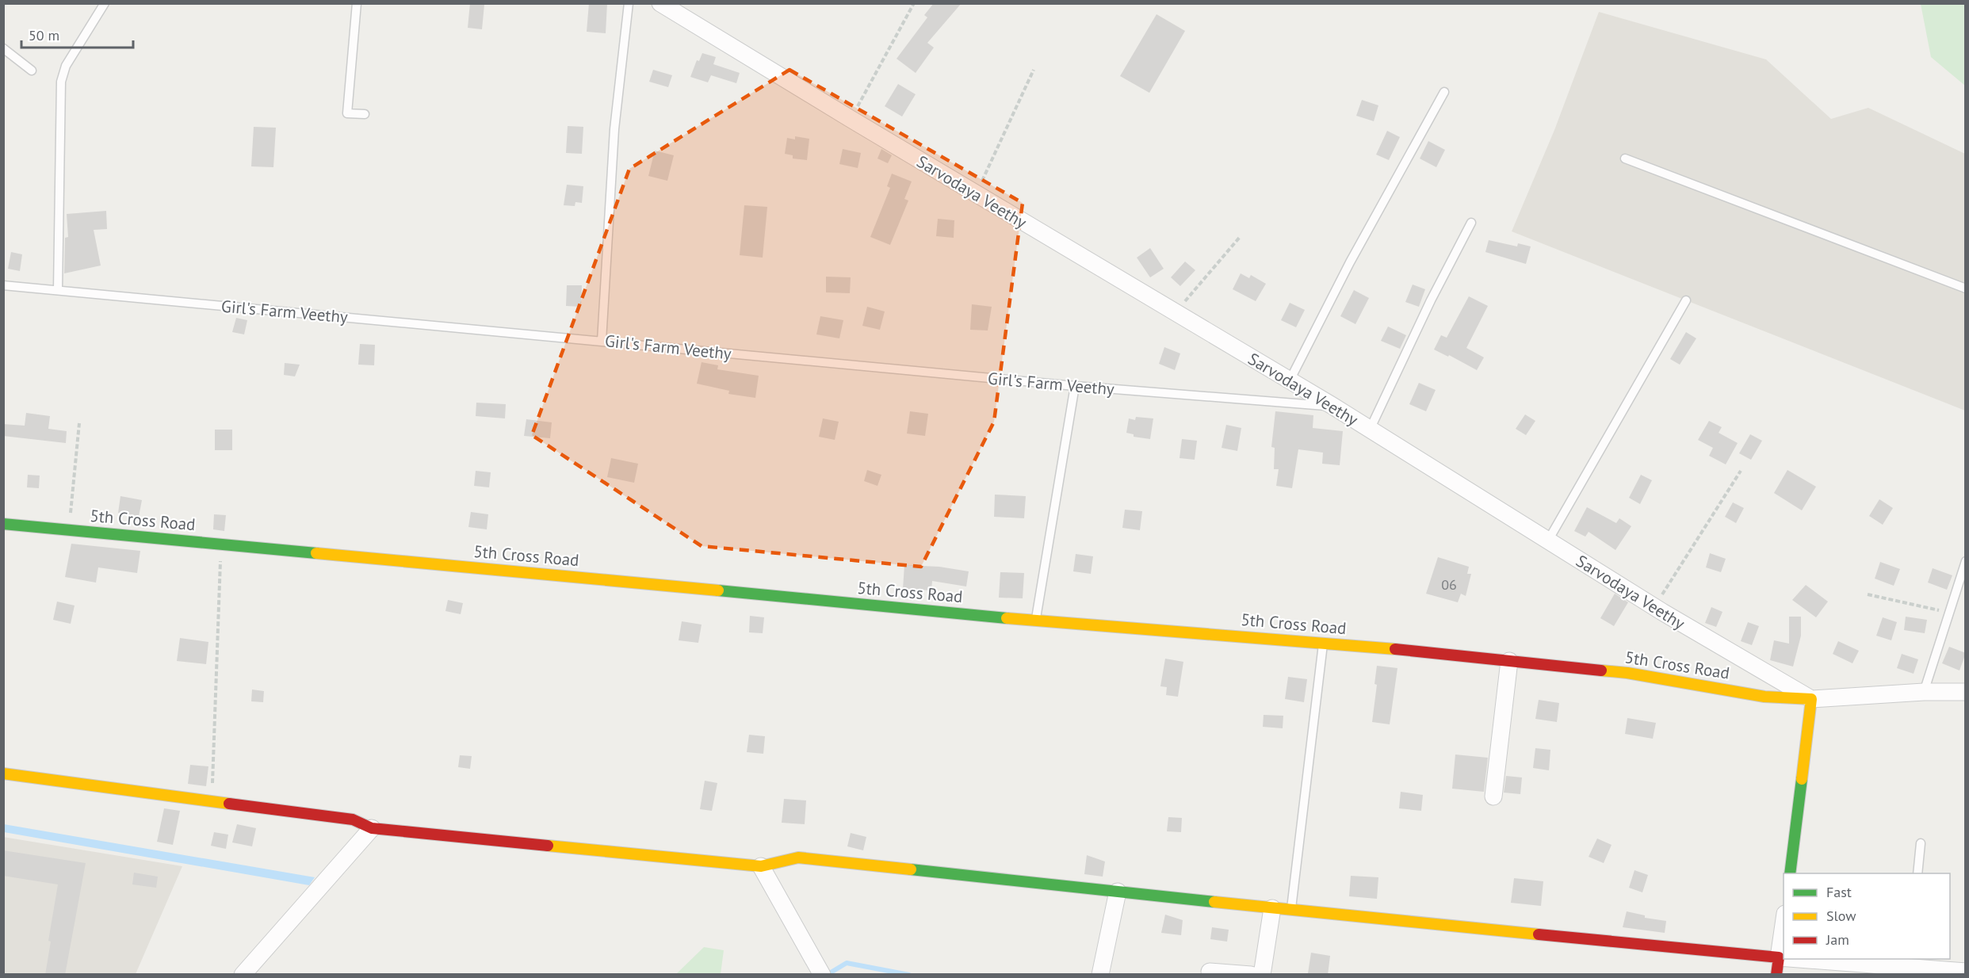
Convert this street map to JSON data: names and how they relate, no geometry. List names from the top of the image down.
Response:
{
  "streets": {
    "street": ["Sarvodaya Veethy", "5th Cross Road"],
    "lane": ["Girl's Farm Veethy"]
  },
  "crossings": [
    ["Sarvodaya Veethy", "Girl's Farm Veethy"],
    ["Sarvodaya Veethy", "5th Cross Road"]
  ],
  "house_numbers": ["06"],
  "legend": ["Fast", "Slow", "Jam"],
  "scale_bar": "50 m"
}
